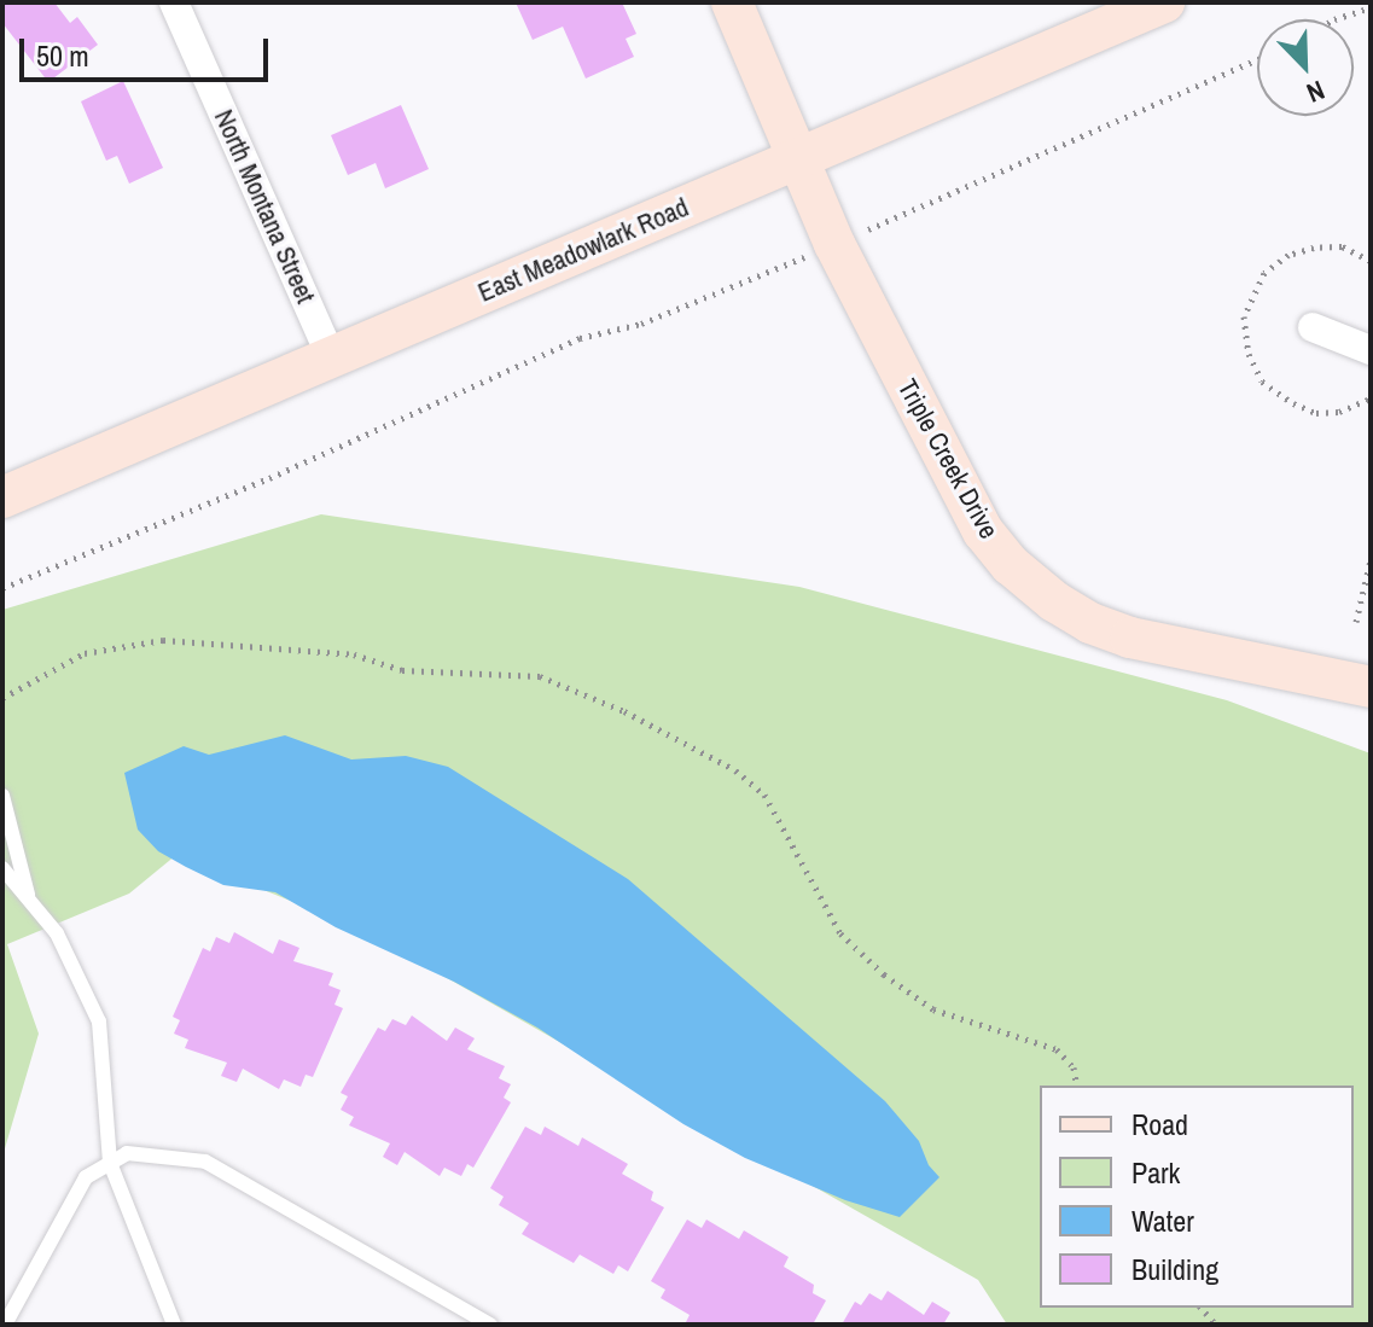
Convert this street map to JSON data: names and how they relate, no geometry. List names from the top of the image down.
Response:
{
  "streets": {
    "main road": ["East Meadowlark Road", "Triple Creek Drive"],
    "street": ["North Montana Street"]
  },
  "crossings": [
    ["North Montana Street", "East Meadowlark Road"],
    ["East Meadowlark Road", "Triple Creek Drive"]
  ],
  "legend": [
    "Road",
    "Park",
    "Water",
    "Building"
  ],
  "scale_bar": "50 m",
  "north": "bottom right"
}
